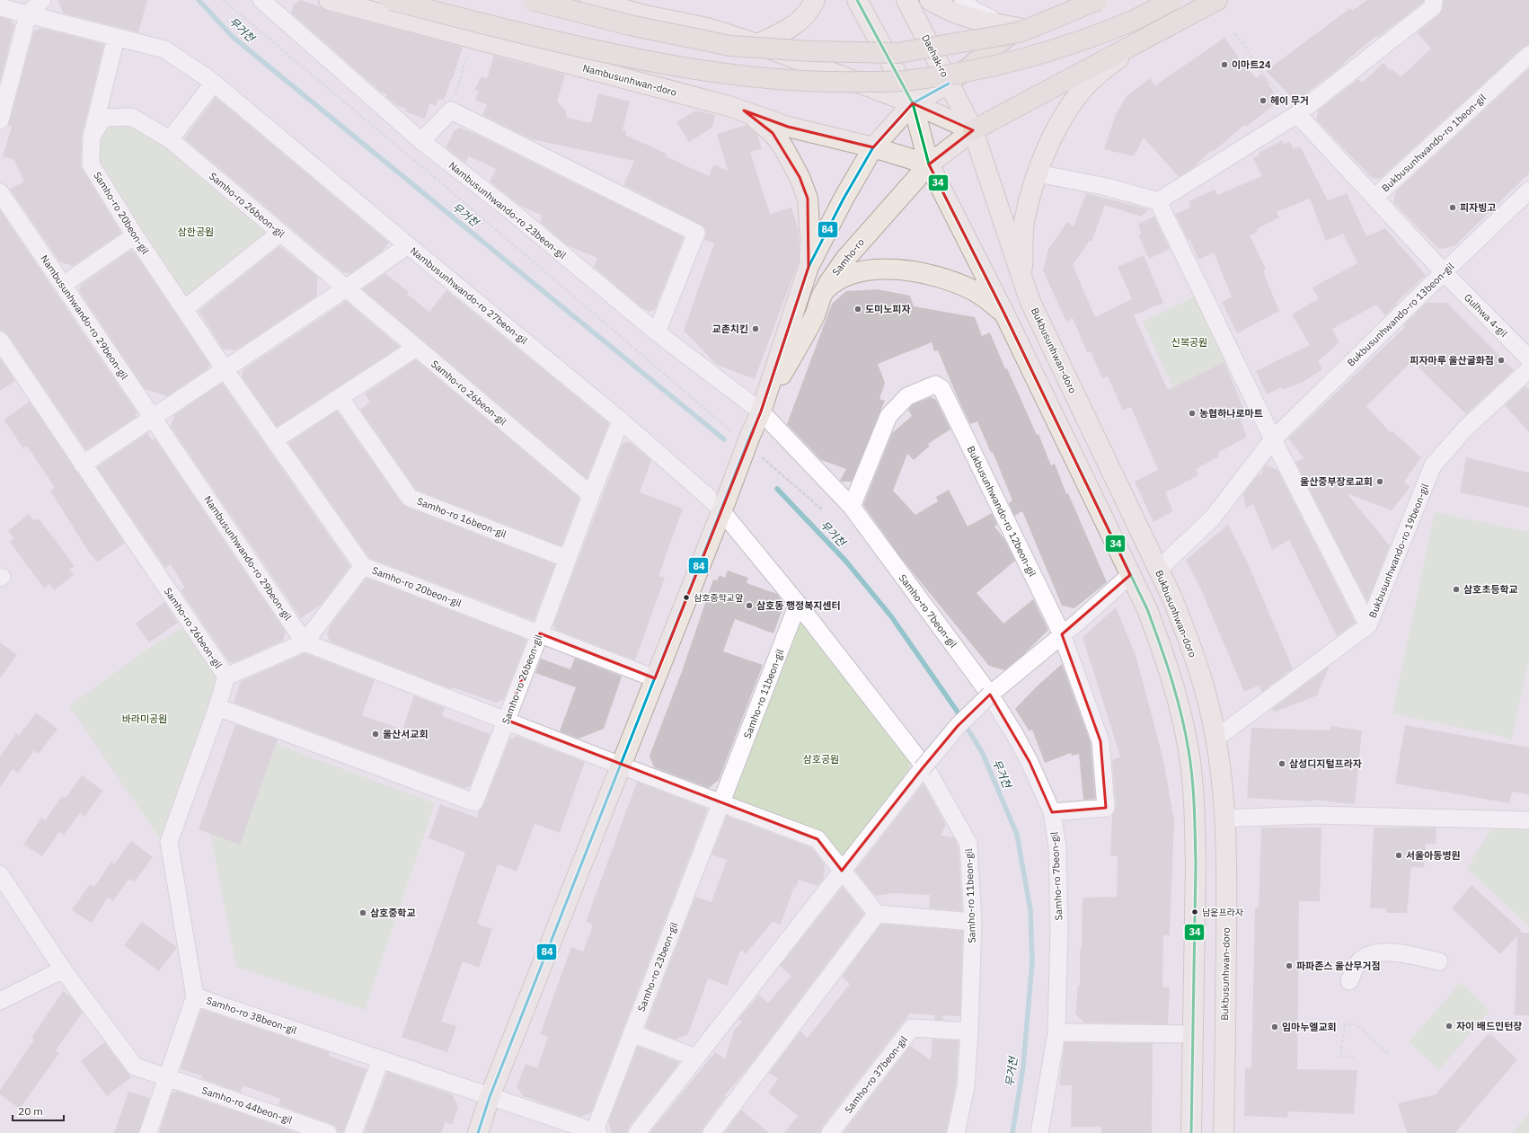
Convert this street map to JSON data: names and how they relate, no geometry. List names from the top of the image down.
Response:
{
  "streets": {
    "main road": [
      "Daehak-ro",
      "Nambusunhwan-doro",
      "Samho-ro",
      "Bukbusunhwan-doro"
    ],
    "street": [
      "Bukbusunhwando-ro 1beon-gil",
      "Samho-ro 26beon-gil",
      "Nambusunhwando-ro 23beon-gil",
      "Samho-ro 20beon-gil",
      "Nambusunhwando-ro 27beon-gil",
      "Bukbusunhwando-ro 13beon-gil",
      "Gulhwa 4-gil",
      "Nambusunhwando-ro 29beon-gil",
      "Bukbusunhwando-ro 12beon-gil",
      "Samho-ro 16beon-gil",
      "Bukbusunhwando-ro 19beon-gil",
      "Samho-ro 7beon-gil",
      "Samho-ro 11beon-gil",
      "Samho-ro 23beon-gil",
      "Samho-ro 38beon-gil",
      "Samho-ro 37beon-gil",
      "Samho-ro 44beon-gil"
    ]
  },
  "crossings": [
    ["Daehak-ro", "Samho-ro"],
    ["Daehak-ro", "Bukbusunhwan-doro"],
    ["Nambusunhwan-doro", "Samho-ro"],
    ["Bukbusunhwando-ro 1beon-gil", "Gulhwa 4-gil"],
    ["Samho-ro 26beon-gil", "Samho-ro 20beon-gil"],
    ["Samho-ro 26beon-gil", "Samho-ro 16beon-gil"],
    ["Samho-ro 26beon-gil", "Samho-ro 38beon-gil"],
    ["Nambusunhwando-ro 23beon-gil", "Samho-ro"],
    ["Nambusunhwando-ro 23beon-gil", "Samho-ro 7beon-gil"],
    ["Samho-ro 20beon-gil", "Nambusunhwando-ro 27beon-gil"],
    ["Samho-ro", "Nambusunhwando-ro 27beon-gil"],
    ["Samho-ro", "Bukbusunhwan-doro"],
    ["Samho-ro", "Samho-ro 7beon-gil"],
    ["Samho-ro", "Samho-ro 11beon-gil"],
    ["Nambusunhwando-ro 27beon-gil", "Samho-ro 11beon-gil"],
    ["Bukbusunhwando-ro 13beon-gil", "Gulhwa 4-gil"],
    ["Bukbusunhwando-ro 13beon-gil", "Bukbusunhwan-doro"],
    ["Bukbusunhwan-doro", "Bukbusunhwando-ro 19beon-gil"],
    ["Bukbusunhwando-ro 12beon-gil", "Samho-ro 7beon-gil"],
    ["Samho-ro 11beon-gil", "Samho-ro 23beon-gil"],
    ["Samho-ro 11beon-gil", "Samho-ro 37beon-gil"]
  ],
  "water": ["무거천"],
  "parks": [
    "삼한공원",
    "신복공원",
    "바라미공원",
    "삼호공원"
  ],
  "places": [
    "이마트24",
    "헤이 무거",
    "피자빙고",
    "도미노피자",
    "교촌치킨",
    "피자마루 울산굴화점",
    "농협하나로마트",
    "울산중부장로교회",
    "삼호초등학교",
    "삼호중학교앞",
    "삼호동 행정복지센터",
    "울산서교회",
    "삼성디지털프라자",
    "서울아동병원",
    "남운프라자",
    "삼호중학교",
    "파파존스 울산무거점",
    "자이 배드민턴장",
    "임마누엘교회"
  ],
  "lines": ["transit line 34", "transit line 84"],
  "scale_bar": "20 m"
}
